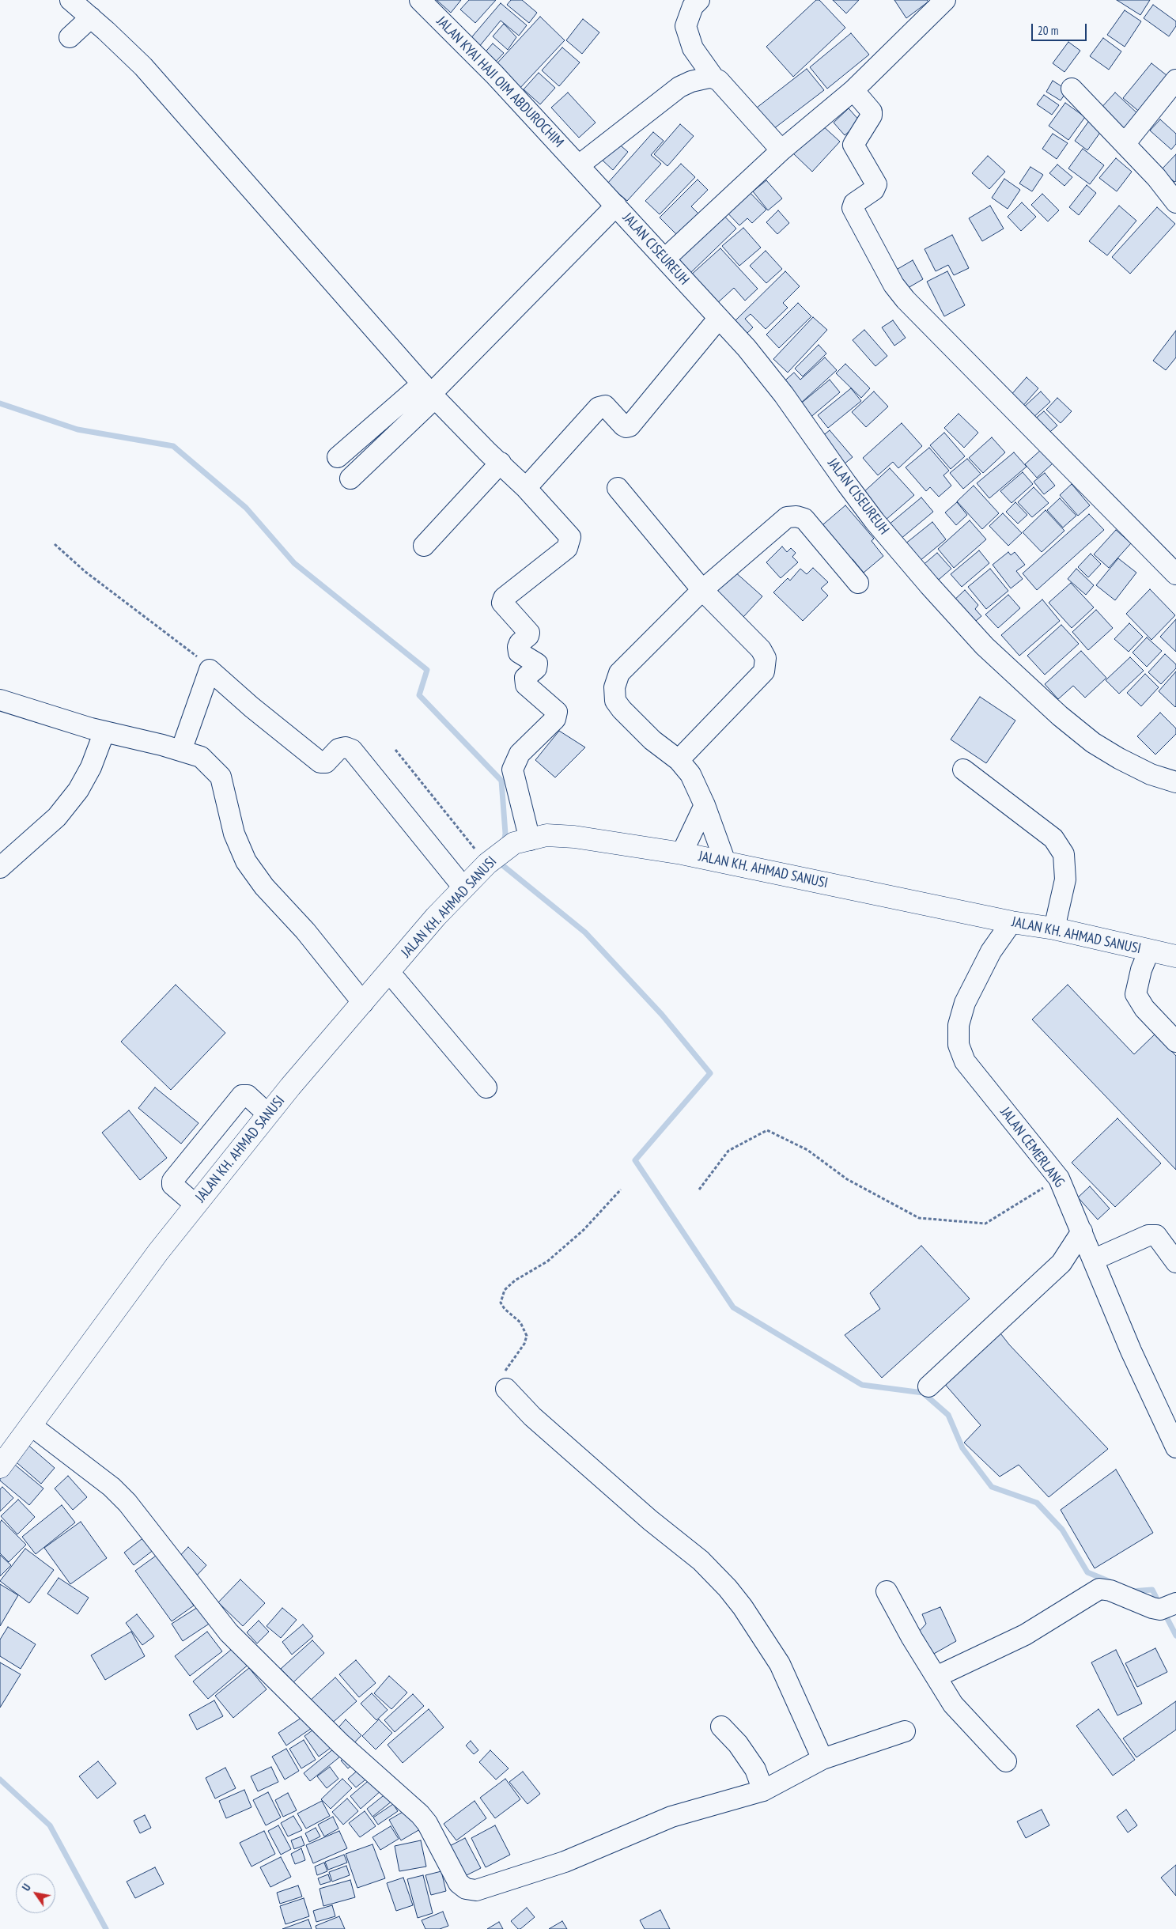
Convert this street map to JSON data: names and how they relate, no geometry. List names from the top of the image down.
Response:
{
  "streets": {
    "highway": ["JALAN KH. AHMAD SANUSI"],
    "street": ["JALAN KYAI HAJI OIM ABDUROCHIM", "JALAN CISEUREUH", "JALAN CEMERLANG"]
  },
  "crossings": [
    ["JALAN KYAI HAJI OIM ABDUROCHIM", "JALAN CISEUREUH"],
    ["JALAN KH. AHMAD SANUSI", "JALAN CEMERLANG"]
  ],
  "scale_bar": "20 m",
  "north": "top left"
}
